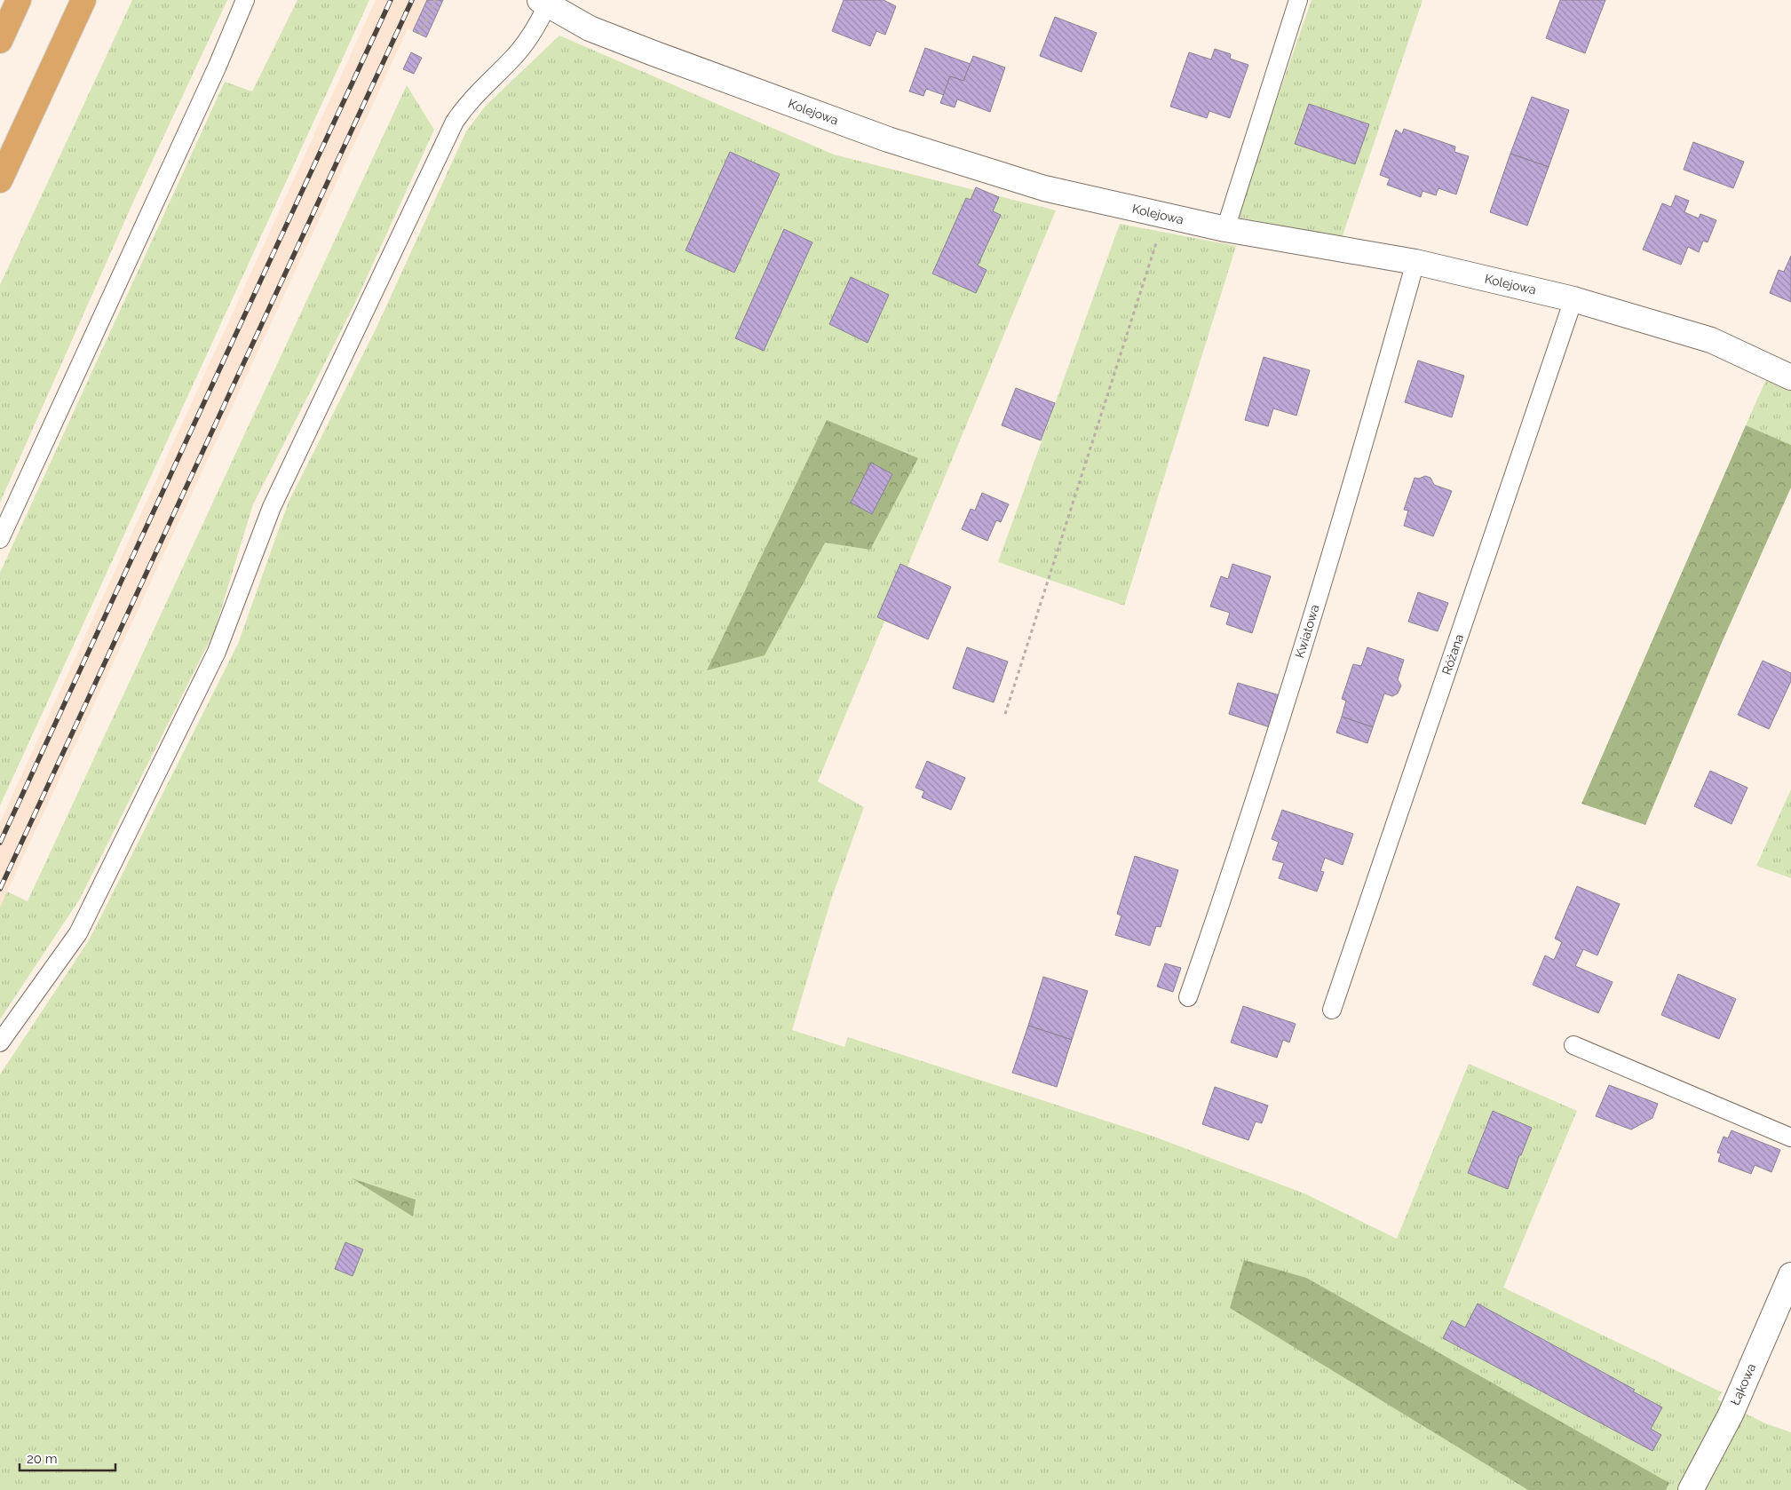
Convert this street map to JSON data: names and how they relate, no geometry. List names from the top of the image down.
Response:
{
  "streets": {
    "street": ["Kolejowa", "Łąkowa"],
    "lane": ["Kwiatowa", "Różana"]
  },
  "crossings": [
    ["Kolejowa", "Kwiatowa"],
    ["Kolejowa", "Różana"]
  ],
  "scale_bar": "20 m"
}
